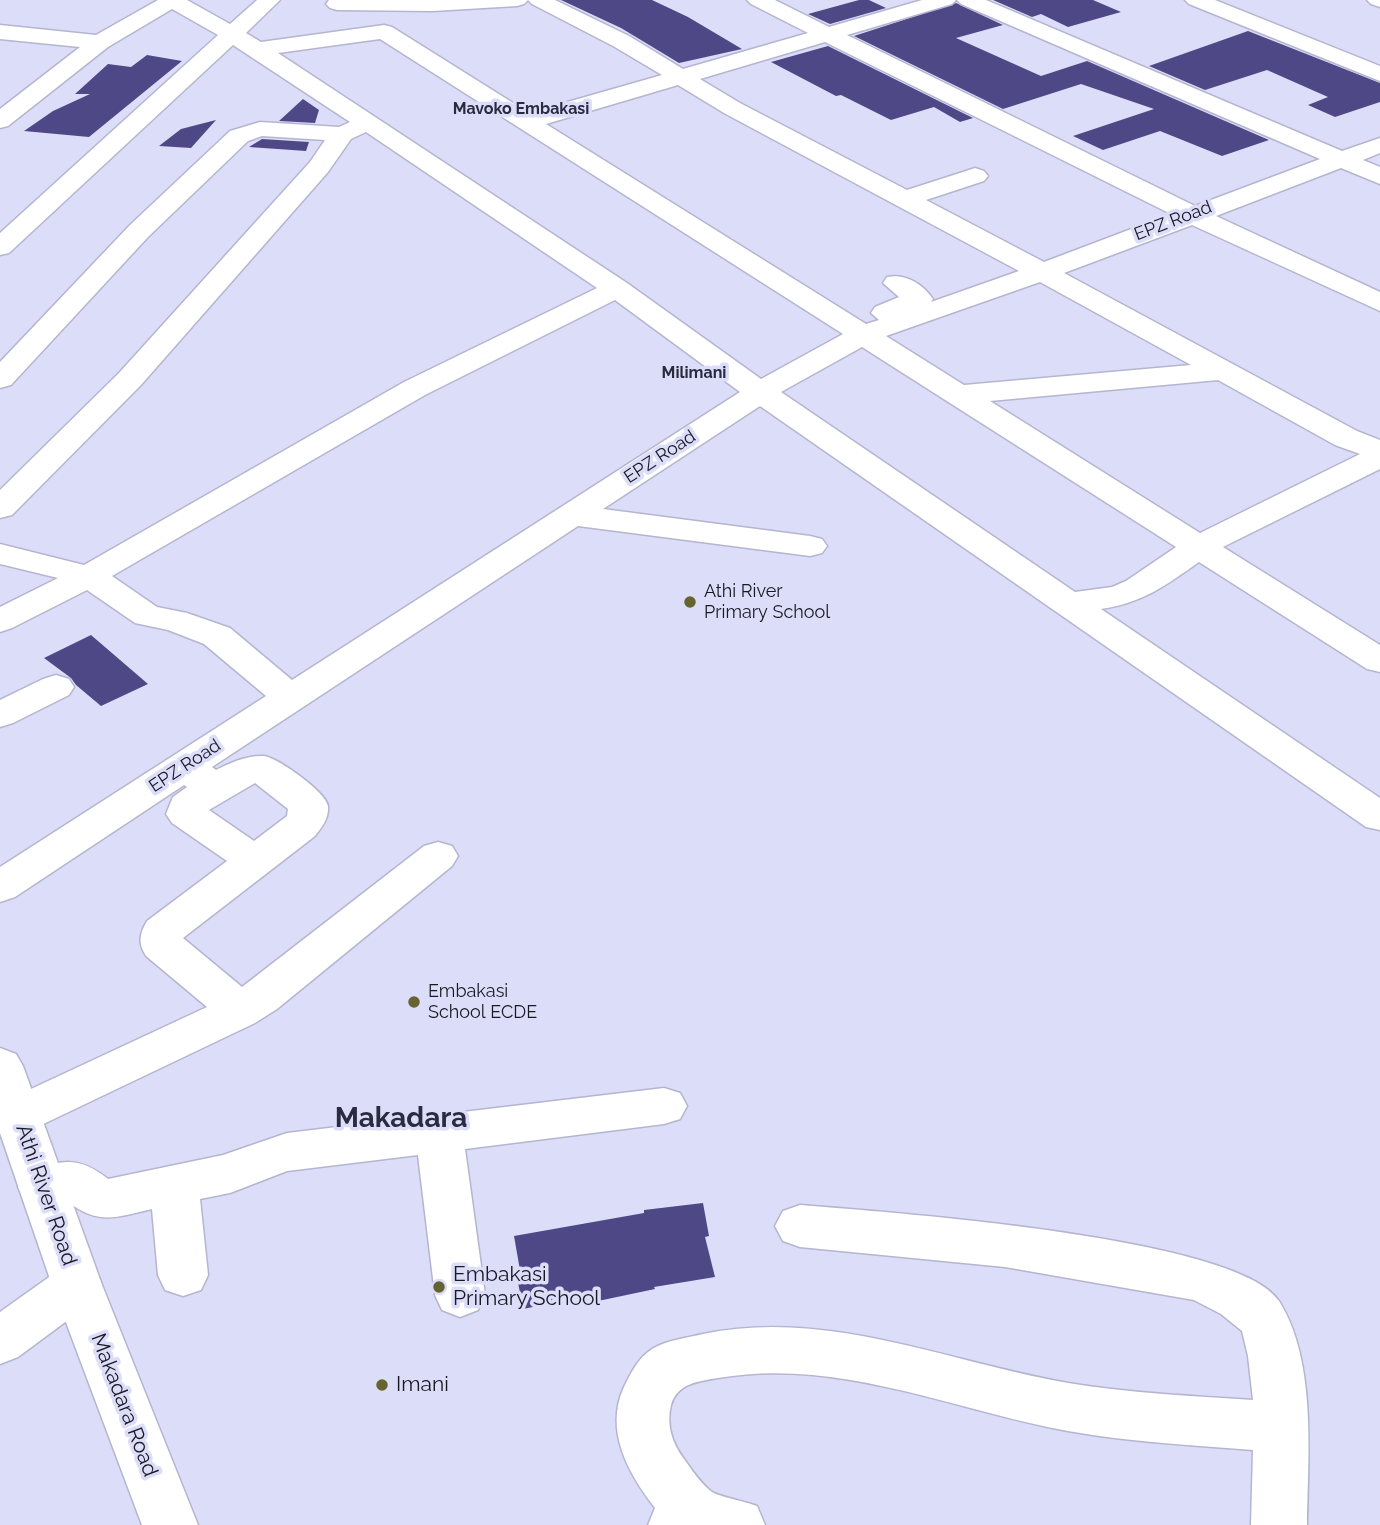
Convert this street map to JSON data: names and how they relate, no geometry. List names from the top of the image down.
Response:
{
  "streets": {
    "street": ["EPZ Road", "Athi River Road", "Makadara Road"]
  },
  "crossings": [
    ["Athi River Road", "Makadara Road"]
  ],
  "districts": ["Mavoko Embakasi", "Milimani", "Makadara"],
  "places": [
    "Athi River Primary School",
    "Embakasi School ECDE",
    "Embakasi Primary School",
    "Imani"
  ]
}
